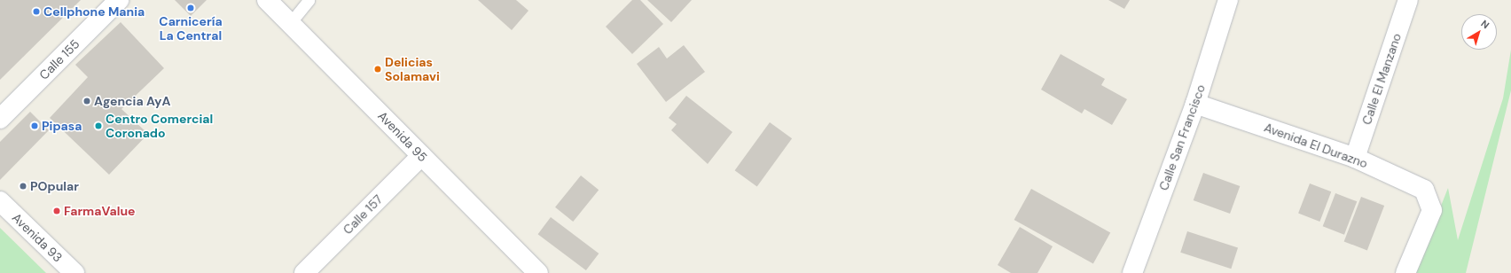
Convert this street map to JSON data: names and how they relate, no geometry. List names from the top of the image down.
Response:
{
  "streets": {
    "street": [
      "Calle 155",
      "Calle El Manzano",
      "Avenida 95",
      "Calle San Francisco",
      "Avenida El Durazno",
      "Calle 157",
      "Avenida 93"
    ]
  },
  "crossings": [
    ["Calle El Manzano", "Avenida El Durazno"],
    ["Avenida 95", "Calle 157"],
    ["Calle San Francisco", "Avenida El Durazno"]
  ],
  "places": [
    "Carnicería La Central",
    "Cellphone Mania",
    "Delicias Solamavi",
    "Agencia AyA",
    "Pipasa",
    "Centro Comercial Coronado",
    "POpular",
    "FarmaValue"
  ],
  "north": "top right"
}
